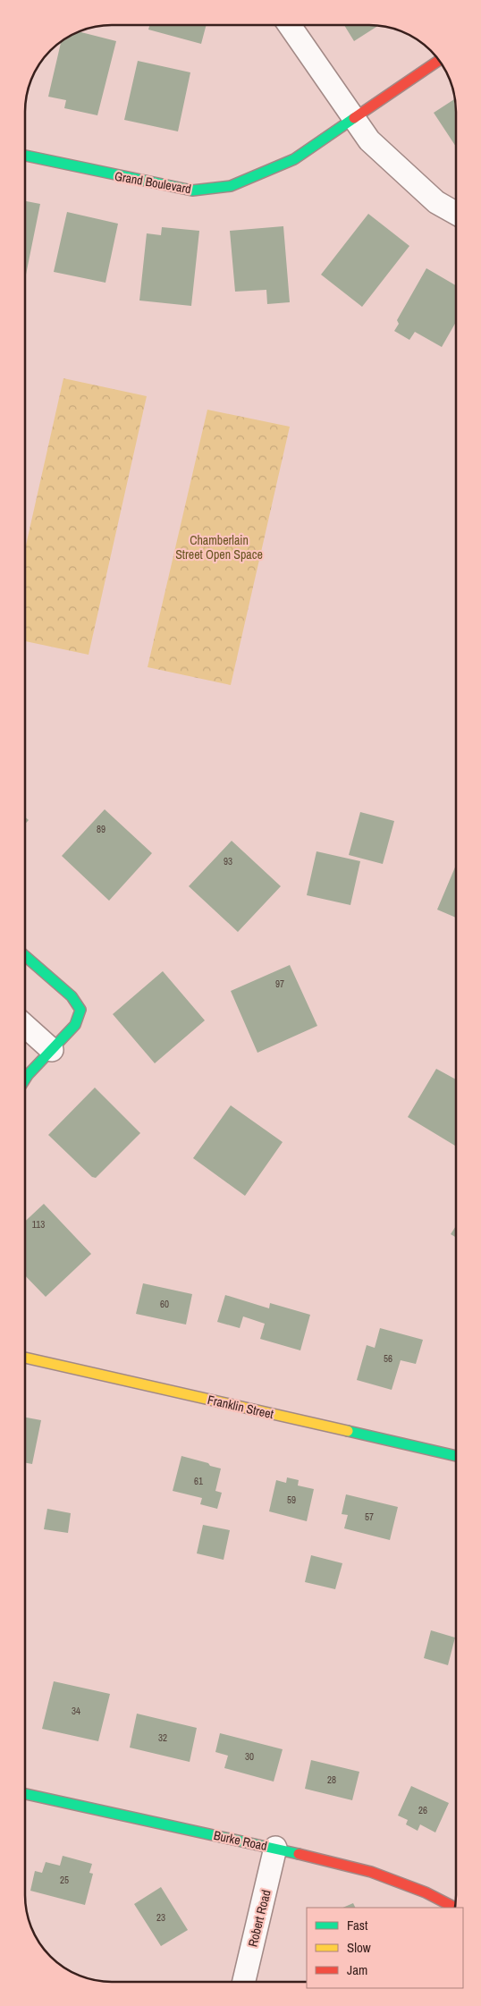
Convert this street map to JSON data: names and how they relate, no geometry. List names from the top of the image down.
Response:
{
  "streets": {
    "street": [
      "Grand Boulevard",
      "Franklin Street",
      "Burke Road",
      "Robert Road"
    ]
  },
  "crossings": [
    ["Burke Road", "Robert Road"]
  ],
  "parks": ["Chamberlain Street Open Space"],
  "house_numbers": [
    "89",
    "93",
    "97",
    "113",
    "60",
    "56",
    "61",
    "59",
    "57",
    "34",
    "32",
    "30",
    "28",
    "26",
    "25",
    "23"
  ],
  "legend": ["Fast", "Slow", "Jam"]
}
